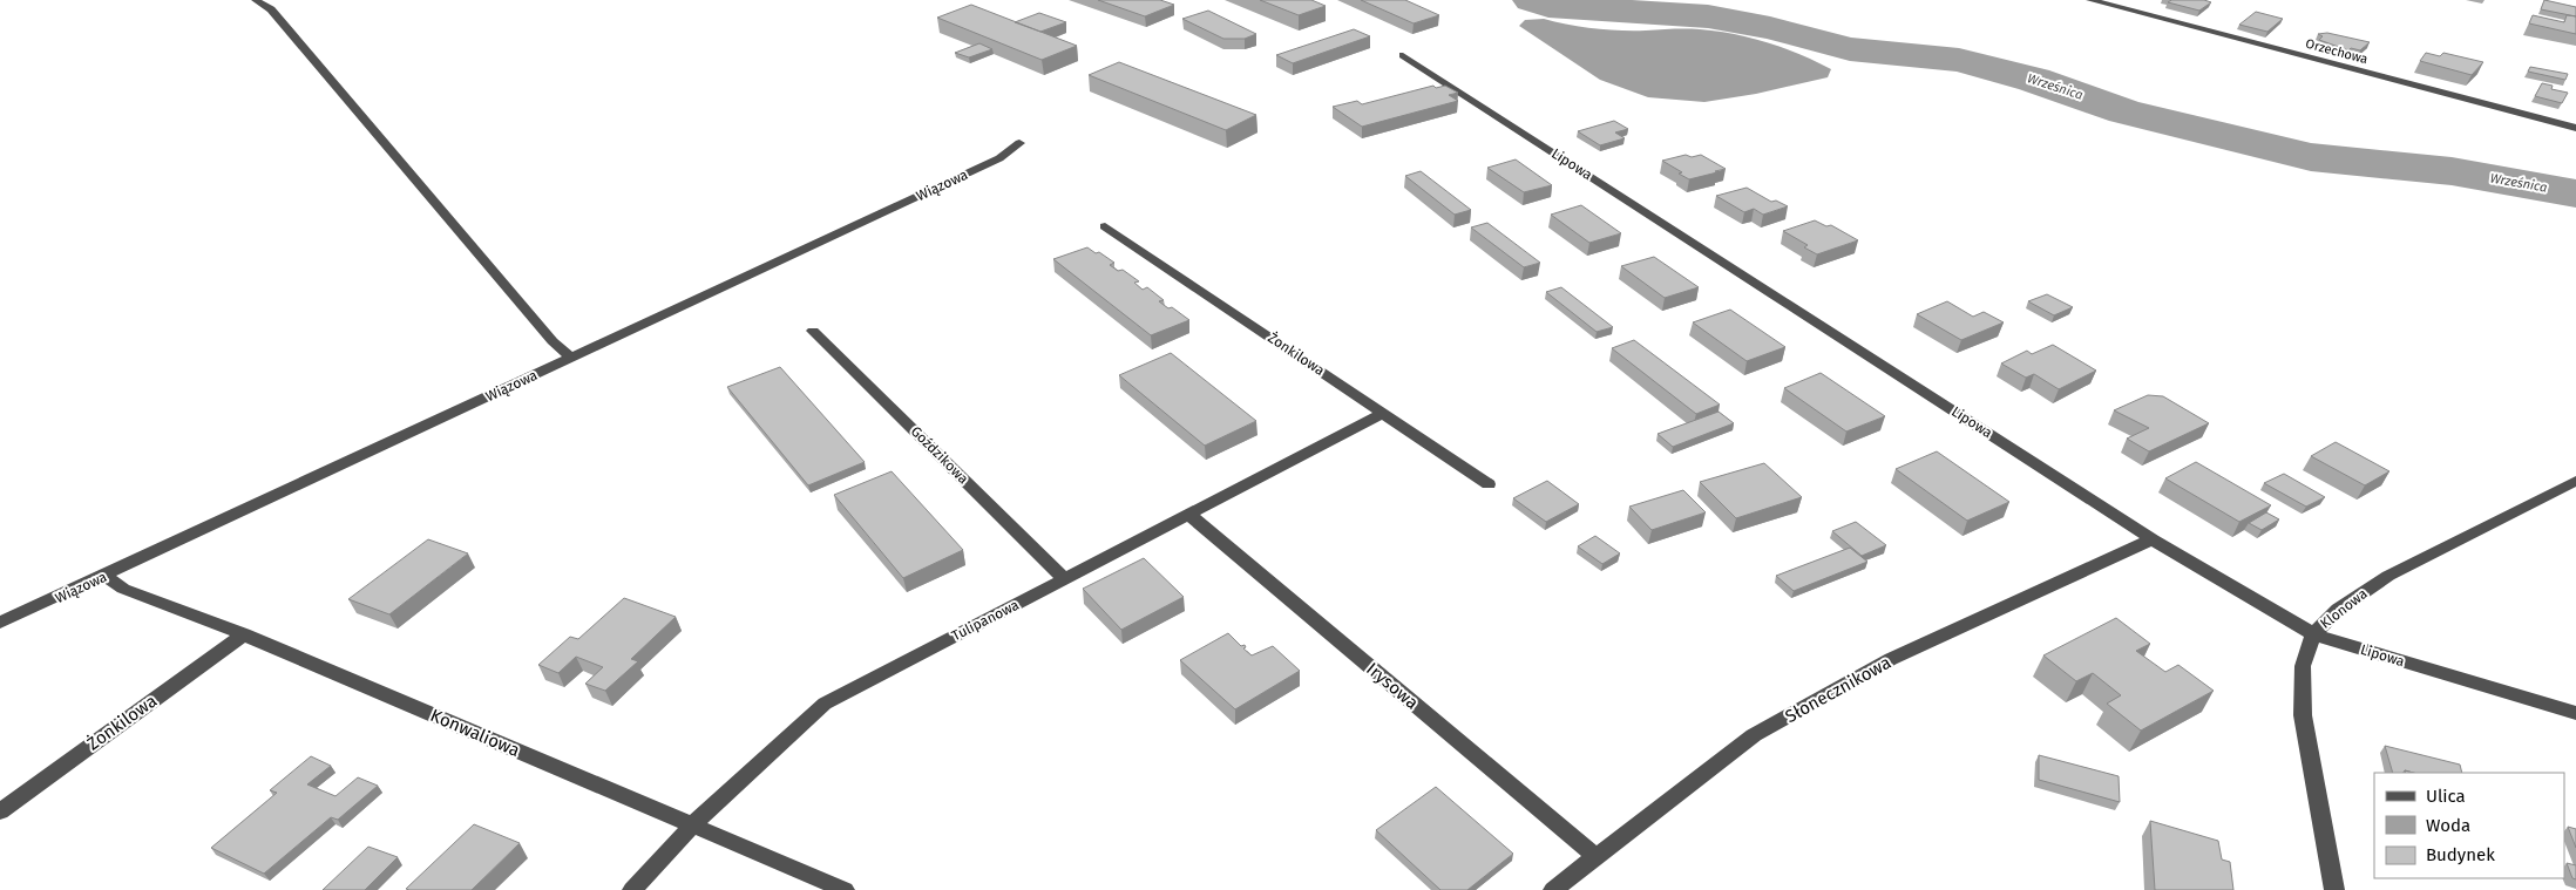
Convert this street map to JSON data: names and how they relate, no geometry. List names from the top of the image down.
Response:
{
  "streets": {
    "street": [
      "Orzechowa",
      "Lipowa",
      "Wiązowa",
      "Żonkilowa",
      "Goździkowa",
      "Klonowa",
      "Tulipanowa",
      "Irysowa",
      "Słonecznikowa",
      "Konwaliowa"
    ]
  },
  "crossings": [
    ["Lipowa", "Klonowa"],
    ["Lipowa", "Słonecznikowa"],
    ["Wiązowa", "Konwaliowa"],
    ["Żonkilowa", "Tulipanowa"],
    ["Żonkilowa", "Konwaliowa"],
    ["Goździkowa", "Tulipanowa"],
    ["Tulipanowa", "Irysowa"],
    ["Tulipanowa", "Konwaliowa"],
    ["Irysowa", "Słonecznikowa"]
  ],
  "water": ["Wrześnica"],
  "legend": ["Ulica", "Woda", "Budynek"]
}
